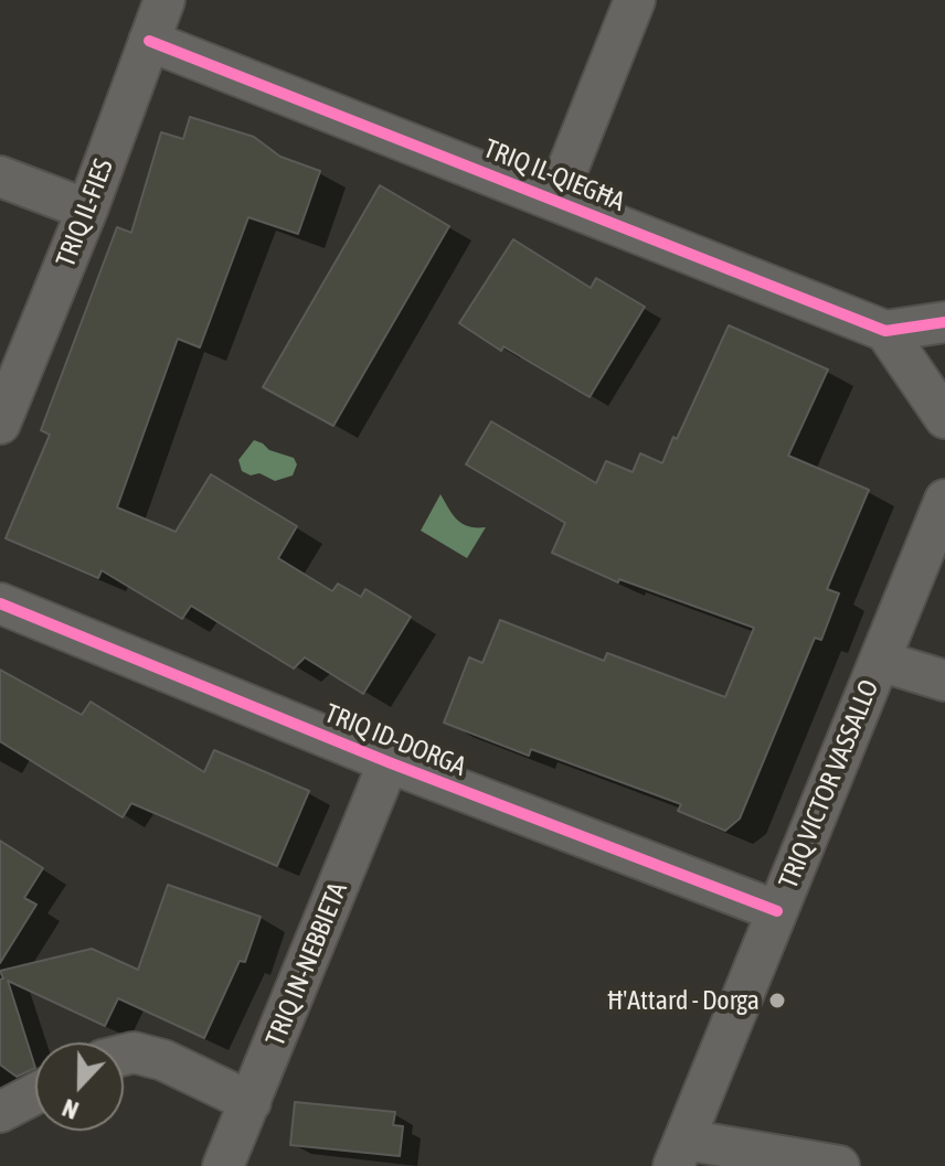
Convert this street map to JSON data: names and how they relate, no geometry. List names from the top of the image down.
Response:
{
  "streets": {
    "street": [
      "TRIQ IL-QIEGĦA",
      "TRIQ IL-FIES",
      "TRIQ ID-DORGA",
      "TRIQ VICTOR VASSALLO",
      "TRIQ IN-NEBBIETA"
    ]
  },
  "crossings": [
    ["TRIQ IL-QIEGĦA", "TRIQ IL-FIES"],
    ["TRIQ ID-DORGA", "TRIQ VICTOR VASSALLO"],
    ["TRIQ ID-DORGA", "TRIQ IN-NEBBIETA"]
  ],
  "places": ["Ħ'Attard - Dorga"],
  "north": "bottom"
}
